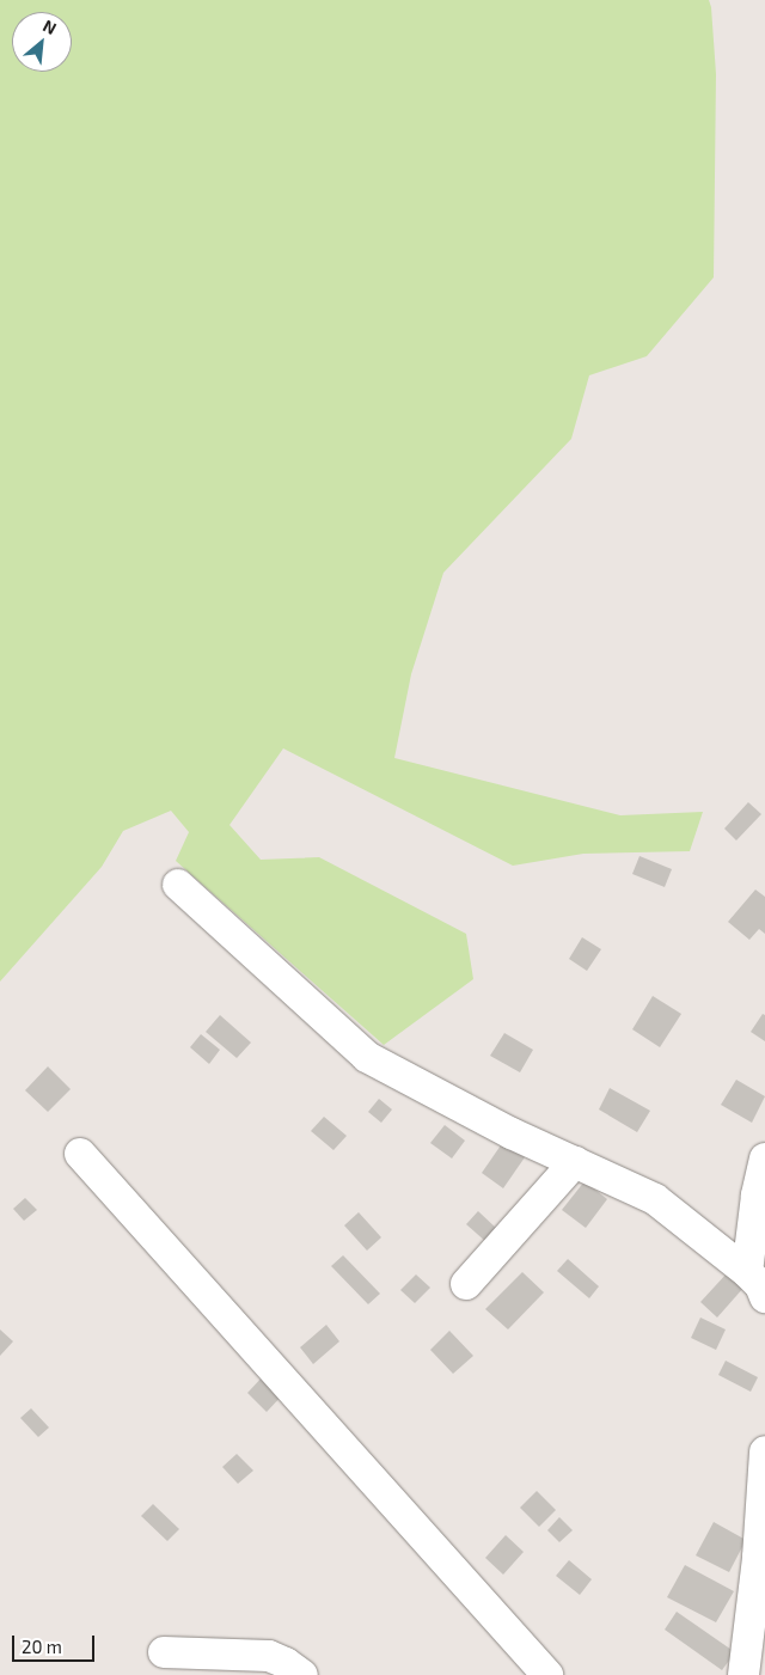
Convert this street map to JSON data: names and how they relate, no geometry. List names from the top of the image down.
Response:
{
  "scale_bar": "20 m",
  "north": "top right"
}
